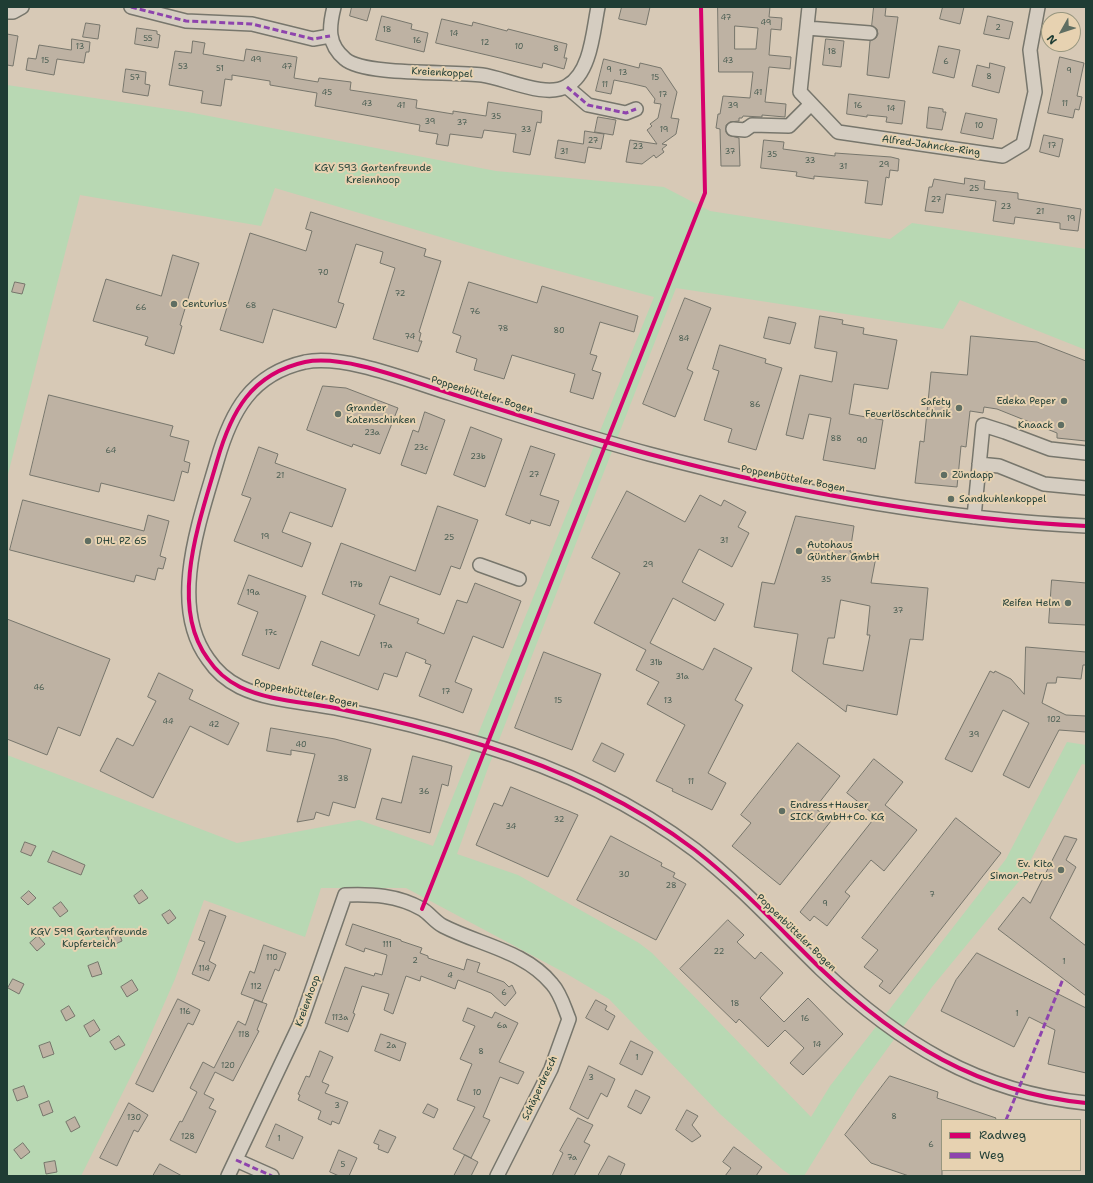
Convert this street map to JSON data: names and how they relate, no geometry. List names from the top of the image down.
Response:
{
  "streets": {
    "street": [
      "Kreienkoppel",
      "Alfred-Jahncke-Ring",
      "Poppenbütteler Bogen",
      "Kreienhoop",
      "Schäperdresch"
    ]
  },
  "crossings": [
    ["Kreienhoop", "Schäperdresch"]
  ],
  "parks": ["KGV 593 Gartenfreunde Kreienhoop", "KGV 599 Gartenfreunde Kupferteich"],
  "places": [
    "Centurius",
    "Edeka Peper",
    "Safety Feuerlöschtechnik",
    "Grander Katenschinken",
    "Knaack",
    "Zündapp",
    "Sandkuhlenkoppel",
    "DHL PZ 65",
    "Autohaus Günther GmbH",
    "Reifen Helm",
    "Endress+Hauser SICK GmbH+Co. KG",
    "Ev. Kita Simon-Petrus"
  ],
  "house_numbers": [
    "47",
    "49",
    "2",
    "18",
    "14",
    "55",
    "16",
    "12",
    "13",
    "10",
    "8",
    "18",
    "49",
    "15",
    "43",
    "6",
    "53",
    "47",
    "51",
    "9",
    "9",
    "13",
    "8",
    "57",
    "15",
    "11",
    "45",
    "41",
    "17",
    "43",
    "11",
    "41",
    "39",
    "16",
    "14",
    "35",
    "39",
    "37",
    "10",
    "33",
    "19",
    "27",
    "17",
    "23",
    "31",
    "37",
    "35",
    "33",
    "29",
    "31",
    "25",
    "27",
    "23",
    "21",
    "19",
    "70",
    "72",
    "68",
    "66",
    "76",
    "78",
    "80",
    "74",
    "84",
    "86",
    "23a",
    "88",
    "90",
    "23c",
    "64",
    "23b",
    "27",
    "21",
    "19",
    "25",
    "31",
    "29",
    "35",
    "17b",
    "19a",
    "37",
    "17c",
    "17a",
    "31b",
    "31a",
    "46",
    "17",
    "15",
    "13",
    "102",
    "44",
    "42",
    "39",
    "40",
    "38",
    "11",
    "36",
    "32",
    "34",
    "30",
    "28",
    "7",
    "9",
    "111",
    "22",
    "110",
    "2",
    "1",
    "114",
    "4",
    "112",
    "6",
    "18",
    "116",
    "1",
    "113a",
    "16",
    "6a",
    "118",
    "14",
    "2a",
    "8",
    "1",
    "120",
    "3",
    "10",
    "3",
    "8",
    "130",
    "128",
    "1",
    "6",
    "7a",
    "5"
  ],
  "legend": ["Radweg", "Weg"],
  "north": "bottom left"
}
